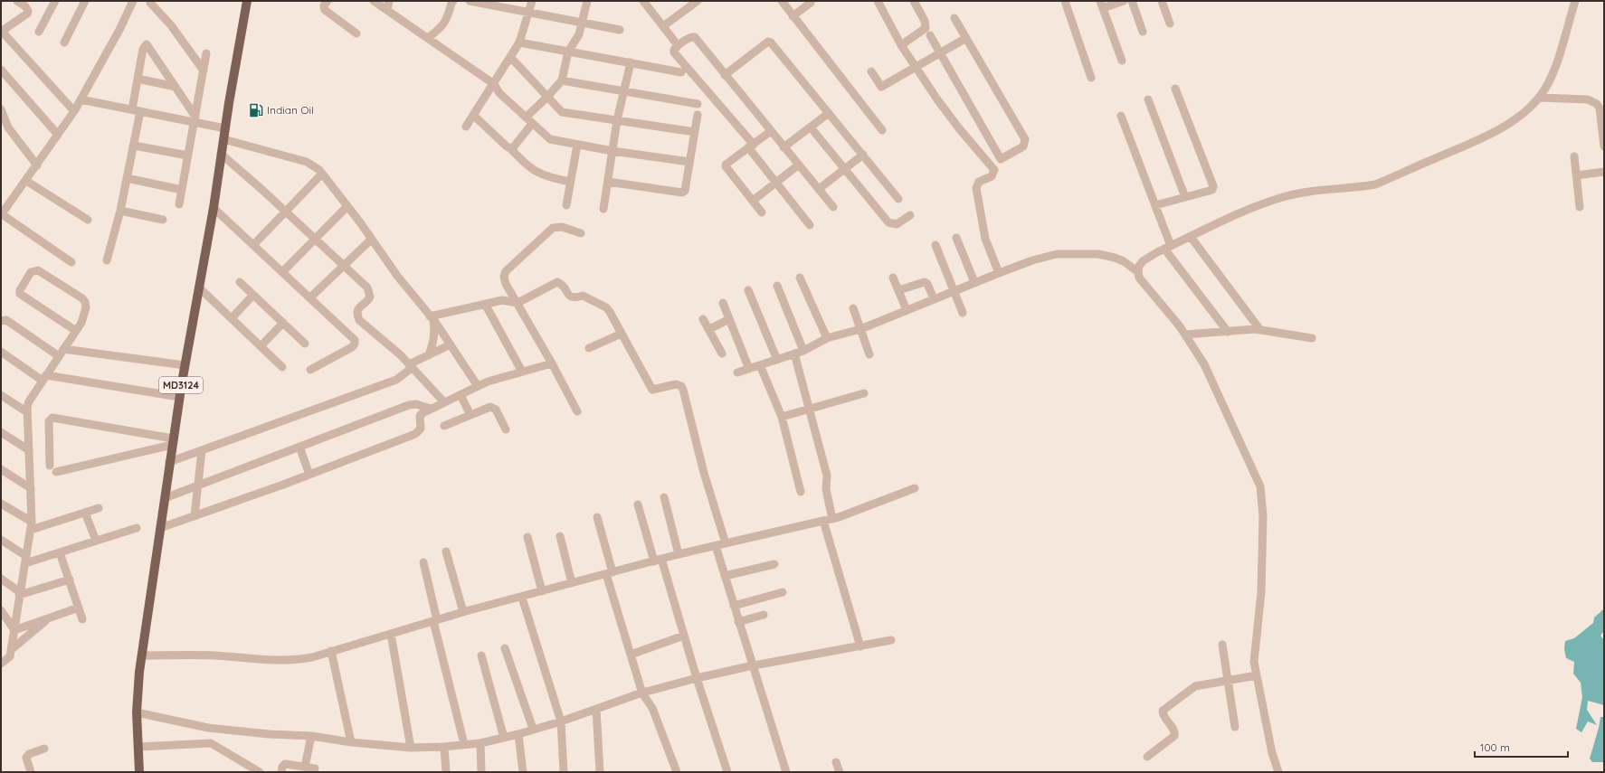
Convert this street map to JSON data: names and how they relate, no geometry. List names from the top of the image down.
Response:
{
  "streets": {
    "main road": ["MD3124"]
  },
  "places": {
    "fuel station": ["Indian Oil"]
  },
  "scale_bar": "100 m"
}
